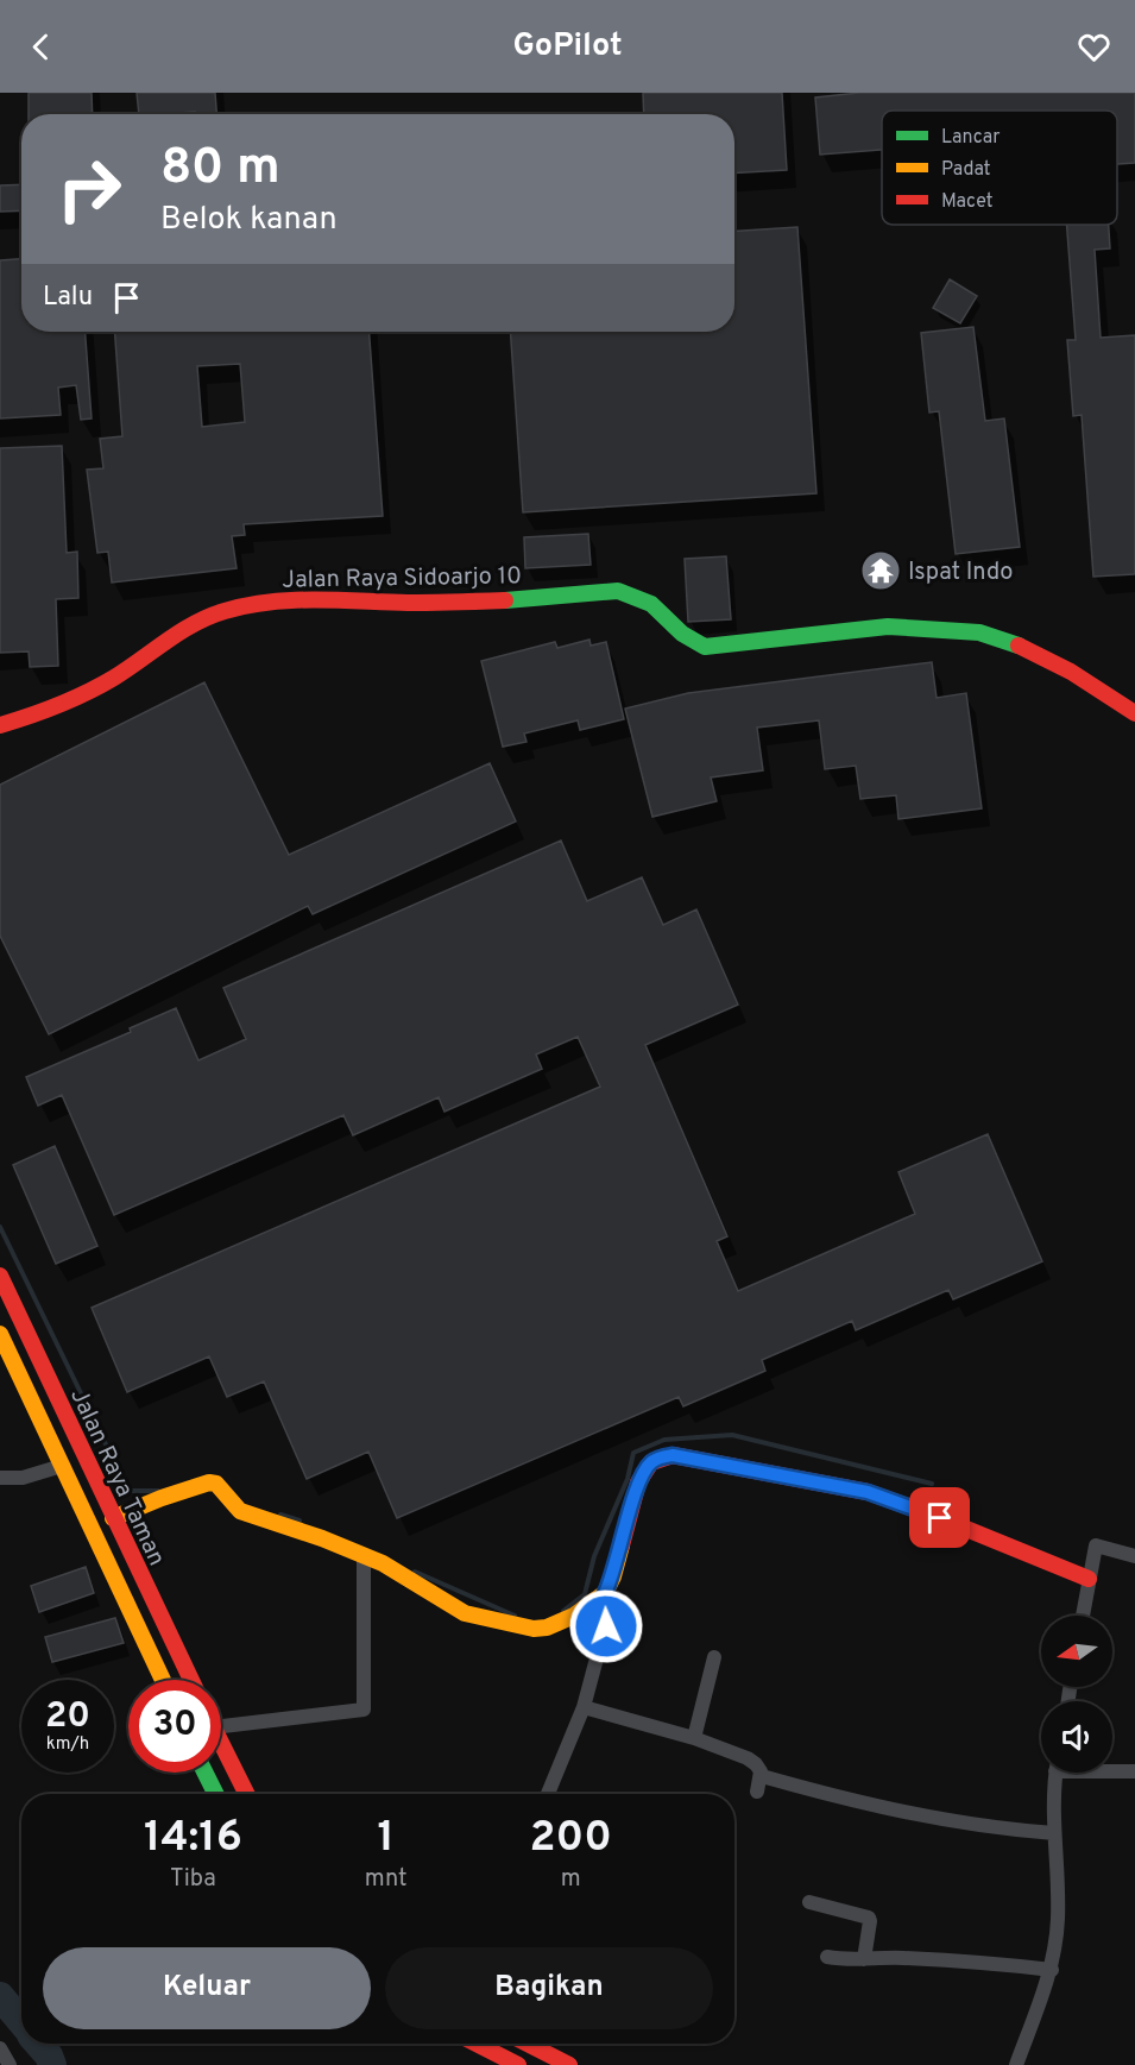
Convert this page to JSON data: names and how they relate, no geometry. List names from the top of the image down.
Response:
{
  "streets": {
    "main road": ["Jalan Raya Sidoarjo 10", "Jalan Raya Taman"]
  },
  "places": {
    "temple": ["Ispat Indo"]
  },
  "legend": ["Lancar", "Padat", "Macet"],
  "north": "left",
  "page": {
    "header": "GoPilot",
    "turn": ["80 m", "Belok kanan"],
    "then": "Lalu",
    "speed": "20 km/h",
    "limit": "30",
    "eta": [
      "14:16",
      "Tiba",
      "1",
      "mnt",
      "200",
      "m"
    ],
    "buttons": ["Keluar", "Bagikan"]
  }
}
